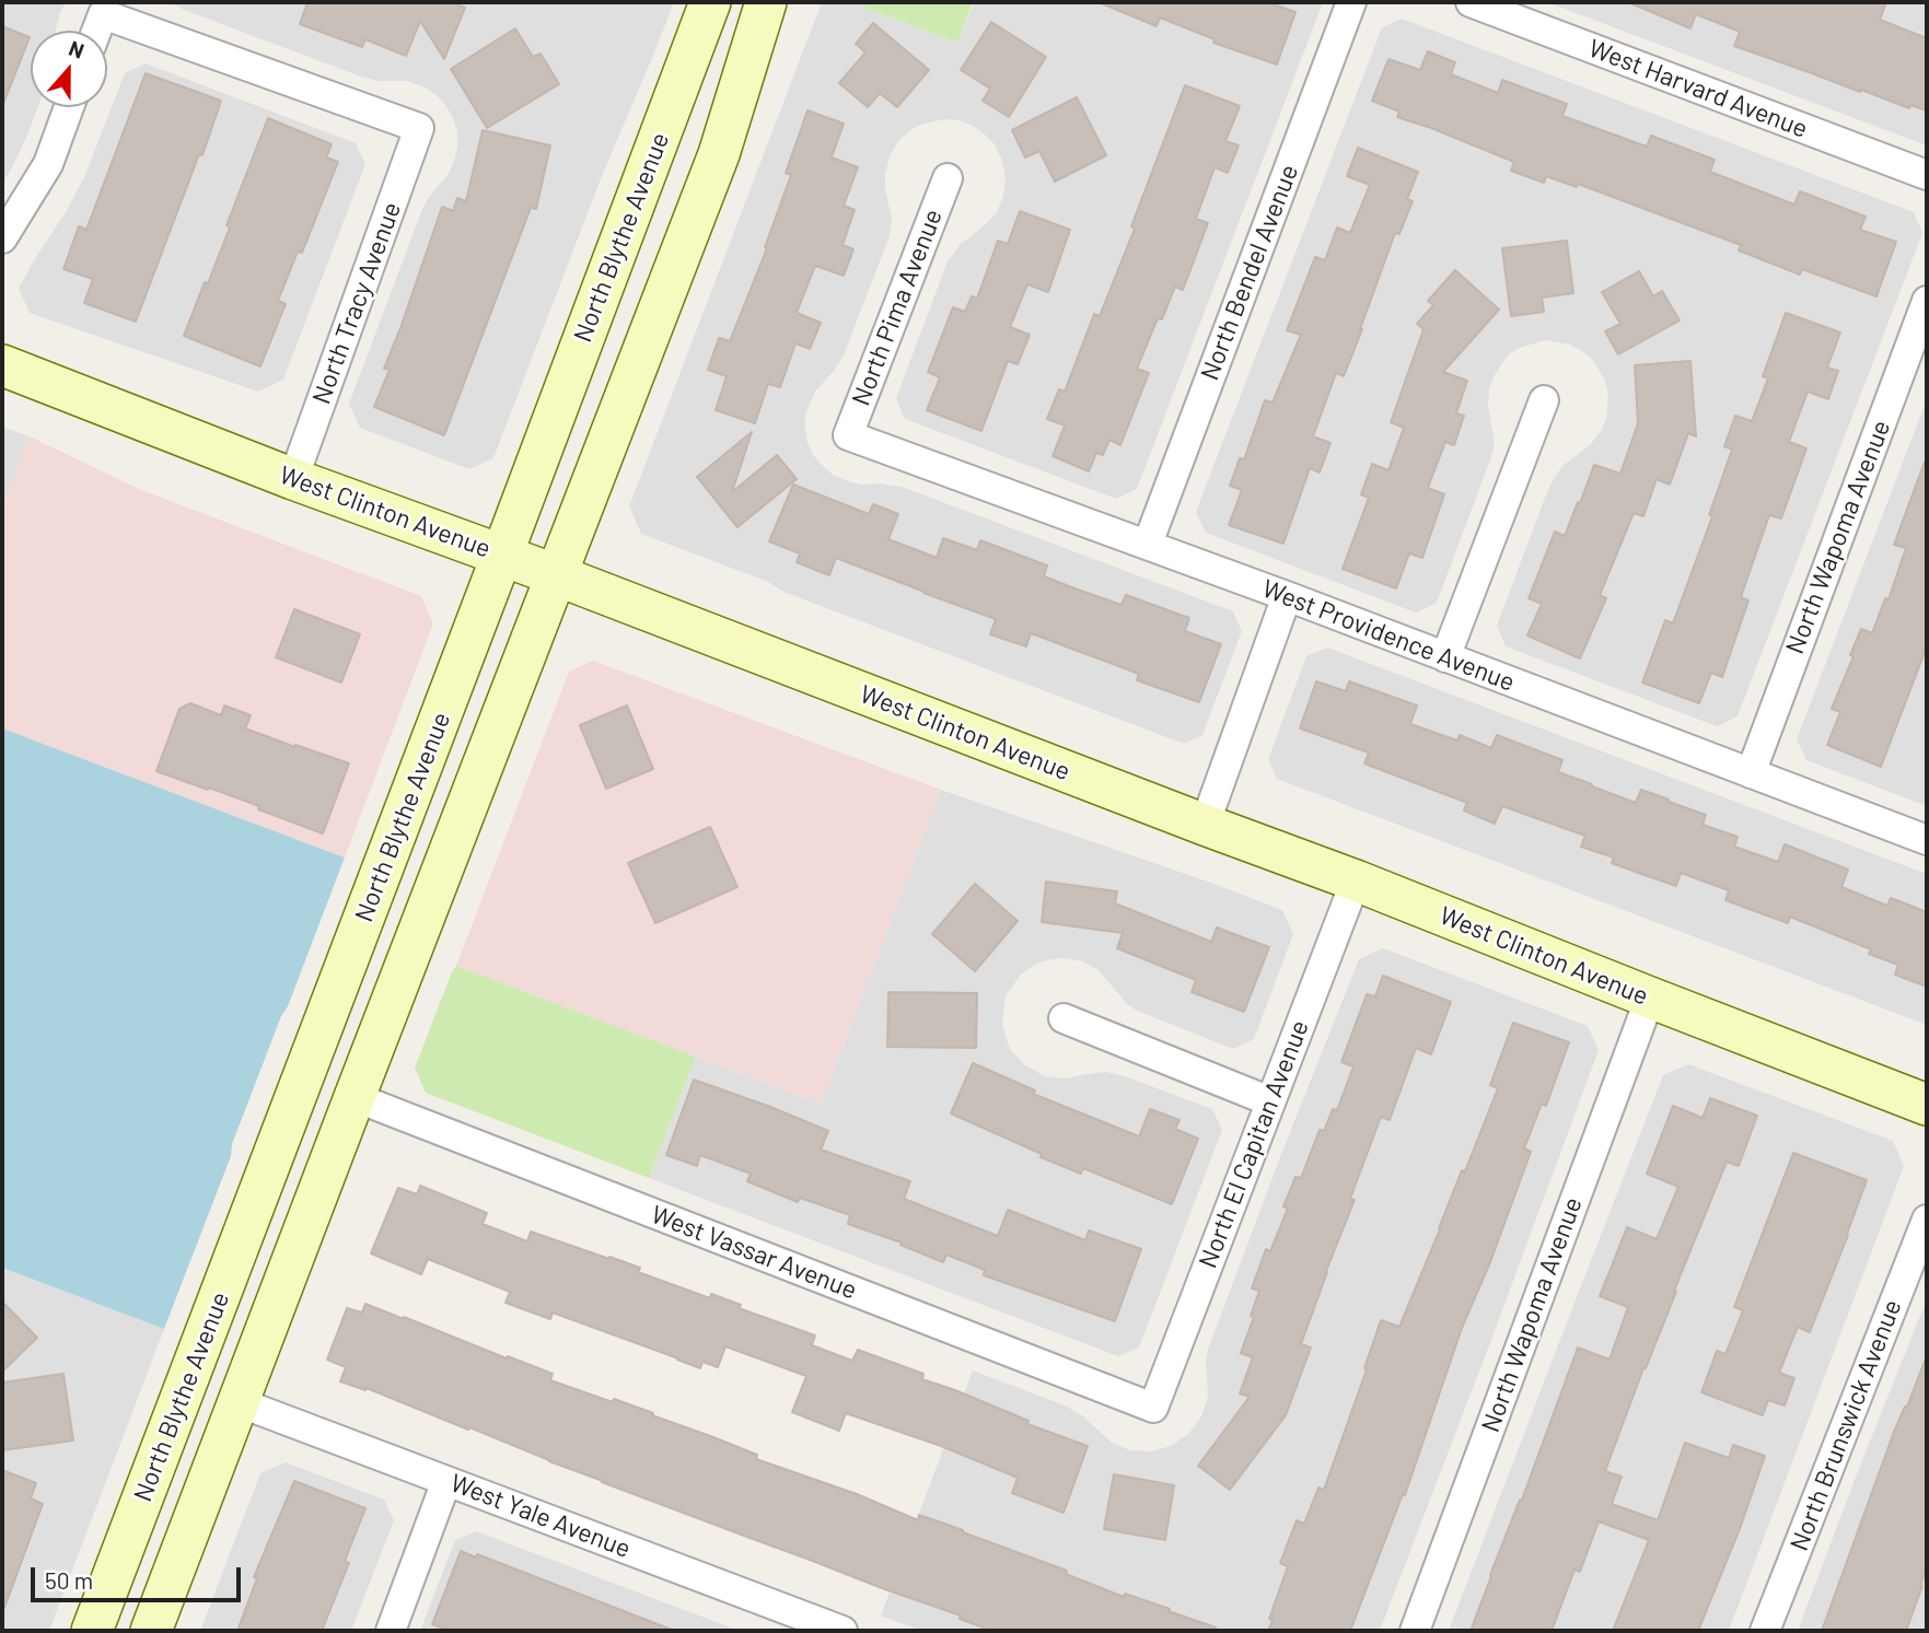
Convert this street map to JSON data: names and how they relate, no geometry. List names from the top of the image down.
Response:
{
  "streets": {
    "street": [
      "West Harvard Avenue",
      "North Blythe Avenue",
      "North Bendel Avenue",
      "North Tracy Avenue",
      "North Pima Avenue",
      "West Clinton Avenue",
      "North Wapoma Avenue",
      "West Providence Avenue",
      "North El Capitan Avenue",
      "West Vassar Avenue",
      "North Brunswick Avenue",
      "West Yale Avenue"
    ]
  },
  "crossings": [
    ["North Blythe Avenue", "West Clinton Avenue"],
    ["North Bendel Avenue", "West Providence Avenue"],
    ["North Tracy Avenue", "West Clinton Avenue"],
    ["North Pima Avenue", "West Providence Avenue"],
    ["West Clinton Avenue", "North Wapoma Avenue"],
    ["West Clinton Avenue", "North El Capitan Avenue"],
    ["North Wapoma Avenue", "West Providence Avenue"],
    ["North El Capitan Avenue", "West Vassar Avenue"]
  ],
  "scale_bar": "50 m",
  "north": "top"
}
